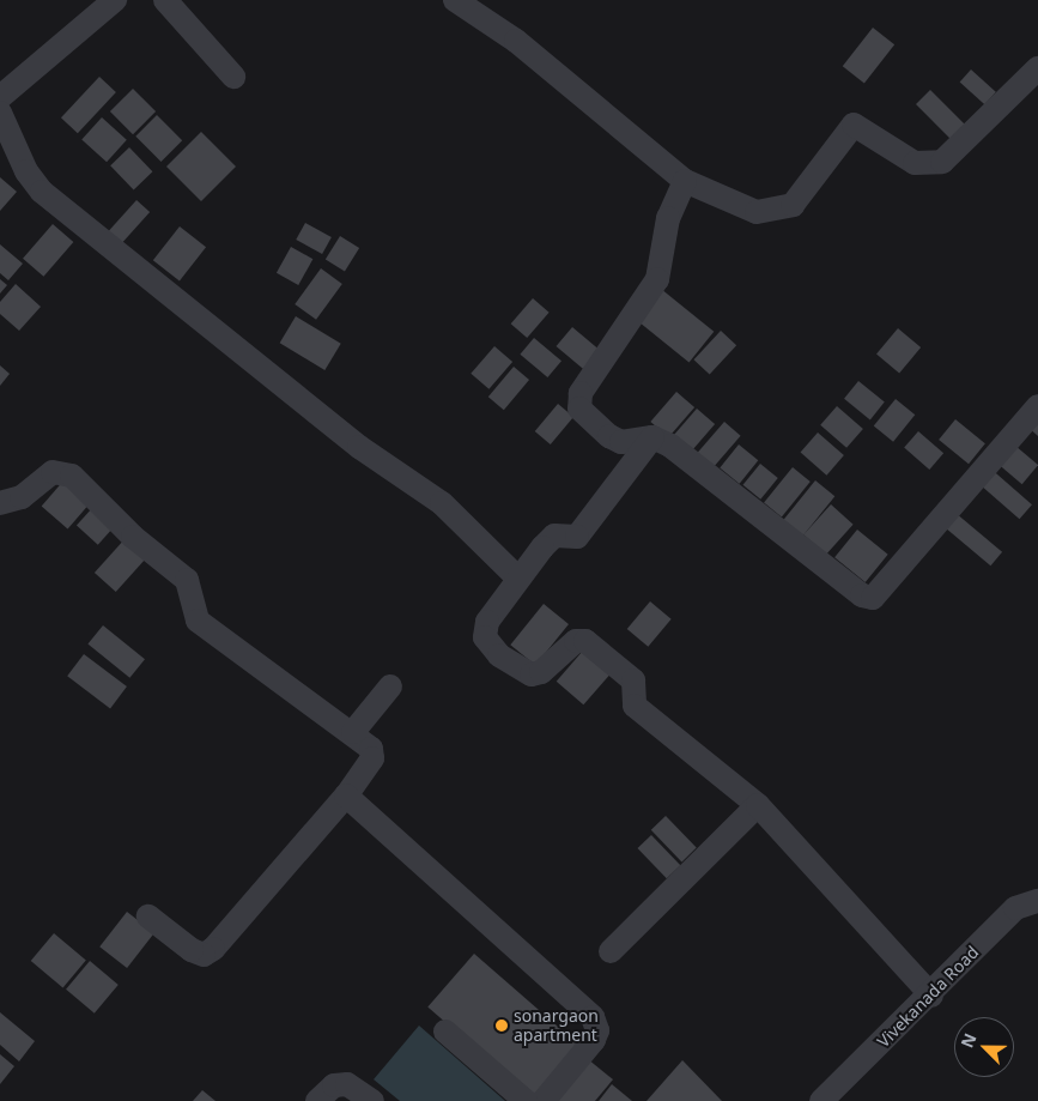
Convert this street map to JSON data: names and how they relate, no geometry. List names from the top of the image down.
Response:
{
  "streets": {
    "street": ["Vivekanada Road"]
  },
  "places": ["sonargaon apartment"],
  "north": "top left"
}
